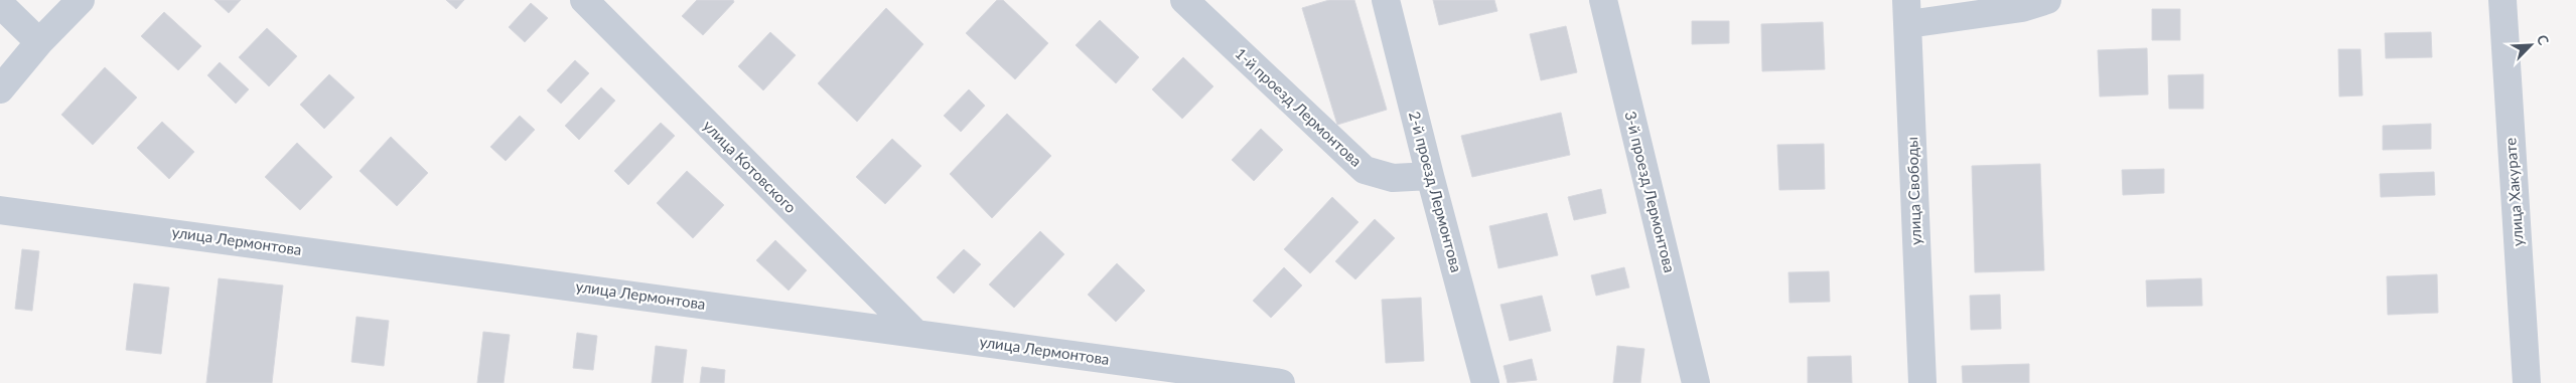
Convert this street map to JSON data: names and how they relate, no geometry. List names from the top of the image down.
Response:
{
  "streets": {
    "street": [
      "1-й проезд Лермонтова",
      "улица Котовского",
      "улица Свободы",
      "2-й проезд Лермонтова",
      "3-й проезд Лермонтова",
      "улица Хакурате",
      "улица Лермонтова"
    ]
  },
  "crossings": [
    ["1-й проезд Лермонтова", "2-й проезд Лермонтова"],
    ["улица Котовского", "улица Лермонтова"]
  ],
  "north": "top right"
}
